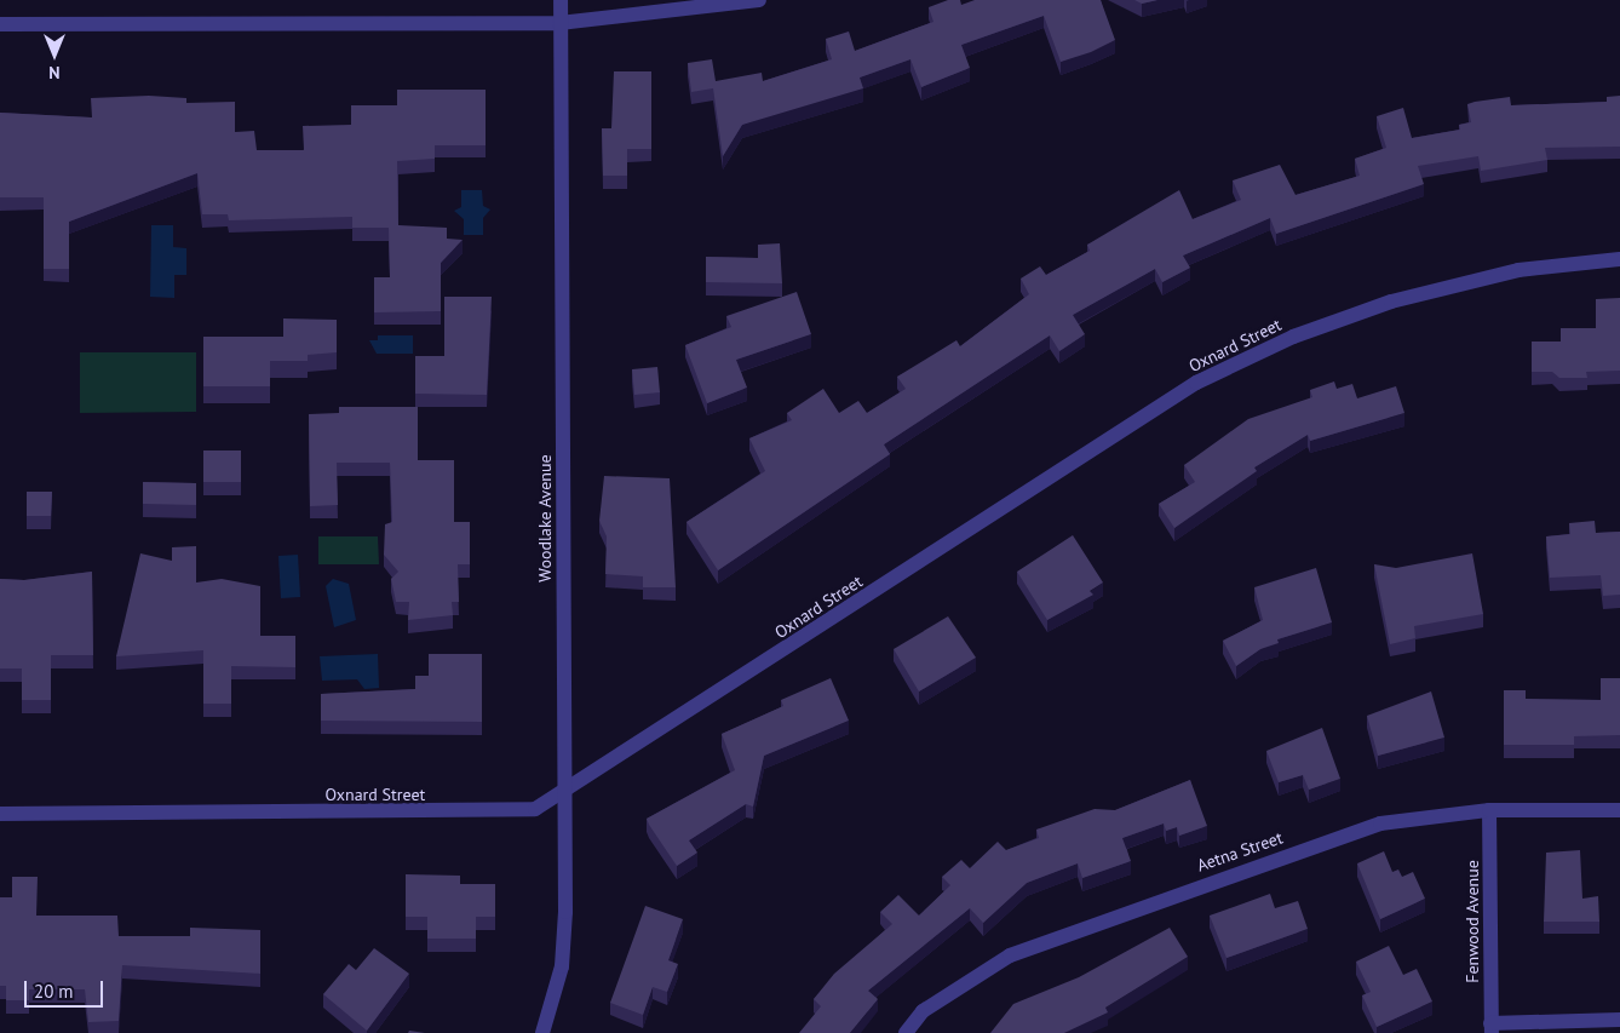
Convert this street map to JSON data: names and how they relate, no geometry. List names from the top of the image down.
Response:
{
  "streets": {
    "street": [
      "Oxnard Street",
      "Woodlake Avenue",
      "Aetna Street",
      "Fenwood Avenue"
    ]
  },
  "crossings": [
    ["Oxnard Street", "Woodlake Avenue"],
    ["Aetna Street", "Fenwood Avenue"]
  ],
  "scale_bar": "20 m",
  "north": "bottom"
}
